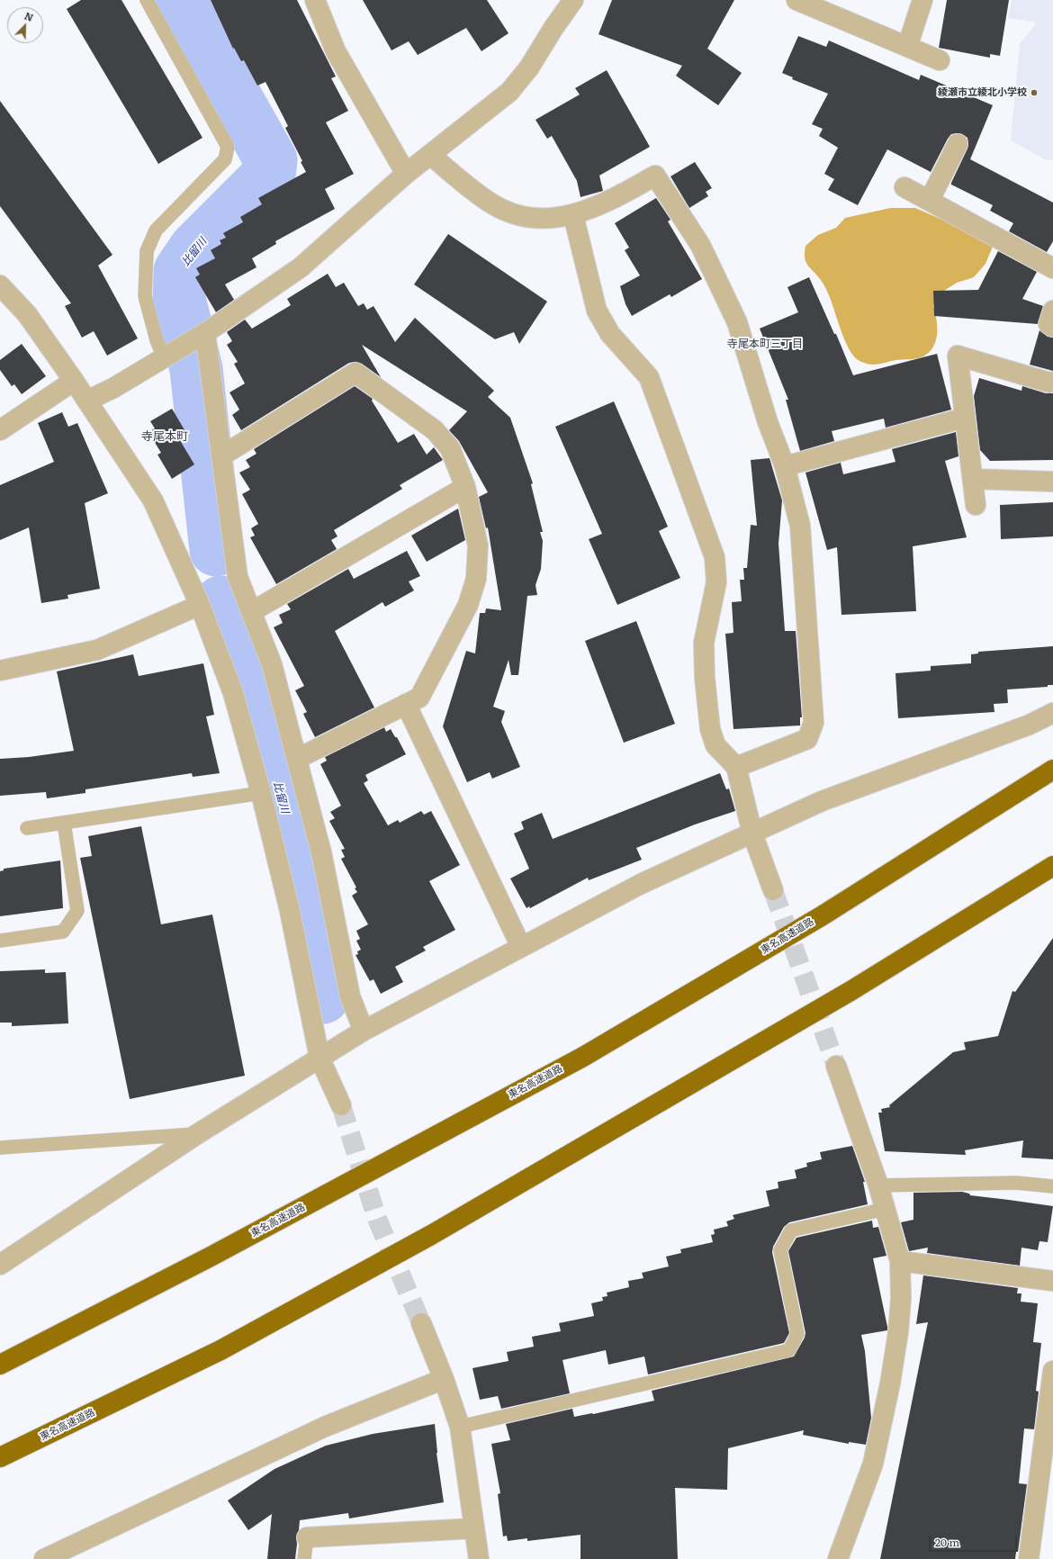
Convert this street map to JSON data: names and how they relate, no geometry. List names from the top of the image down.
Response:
{
  "streets": {
    "highway": ["東名高速道路"]
  },
  "districts": ["寺尾本町三丁目", "寺尾本町"],
  "water": ["比留川"],
  "places": ["綾瀬市立綾北小学校"],
  "scale_bar": "20 m",
  "north": "top right"
}
